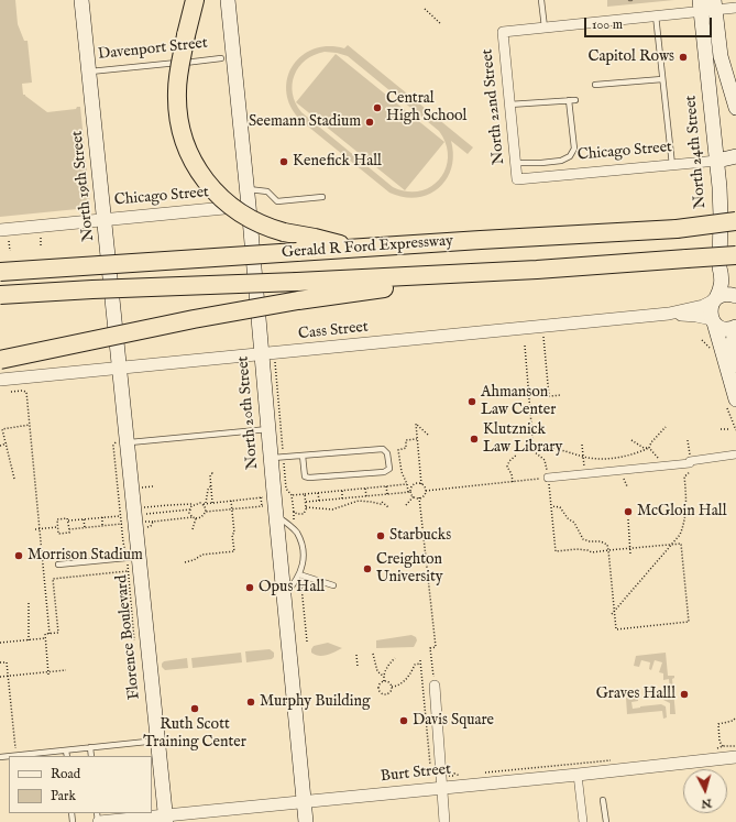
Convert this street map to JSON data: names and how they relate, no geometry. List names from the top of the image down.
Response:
{
  "streets": {
    "highway": ["Gerald R Ford Expressway"],
    "main road": [
      "Chicago Street",
      "North 24th Street",
      "North 19th Street",
      "North 20th Street",
      "Florence Boulevard"
    ],
    "street": ["North 22nd Street", "Cass Street", "Burt Street"],
    "lane": ["Davenport Street"]
  },
  "crossings": [
    ["Davenport Street", "North 19th Street"],
    ["North 22nd Street", "Chicago Street"],
    ["Chicago Street", "North 24th Street"],
    ["Chicago Street", "North 19th Street"],
    ["Chicago Street", "North 20th Street"],
    ["North 19th Street", "Cass Street"],
    ["North 19th Street", "Florence Boulevard"],
    ["Cass Street", "North 20th Street"],
    ["Cass Street", "Florence Boulevard"],
    ["North 20th Street", "Burt Street"],
    ["Florence Boulevard", "Burt Street"]
  ],
  "places": [
    "Capitol Rows",
    "Central High School",
    "Seemann Stadium",
    "Kenefick Hall",
    "Ahmanson Law Center",
    "Klutznick Law Library",
    "McGloin Hall",
    "Starbucks",
    "Morrison Stadium",
    "Creighton University",
    "Opus Hall",
    "Graves Halll",
    "Murphy Building",
    "Ruth Scott Training Center",
    "Davis Square"
  ],
  "legend": ["Road", "Park"],
  "scale_bar": "100 m",
  "north": "bottom"
}
